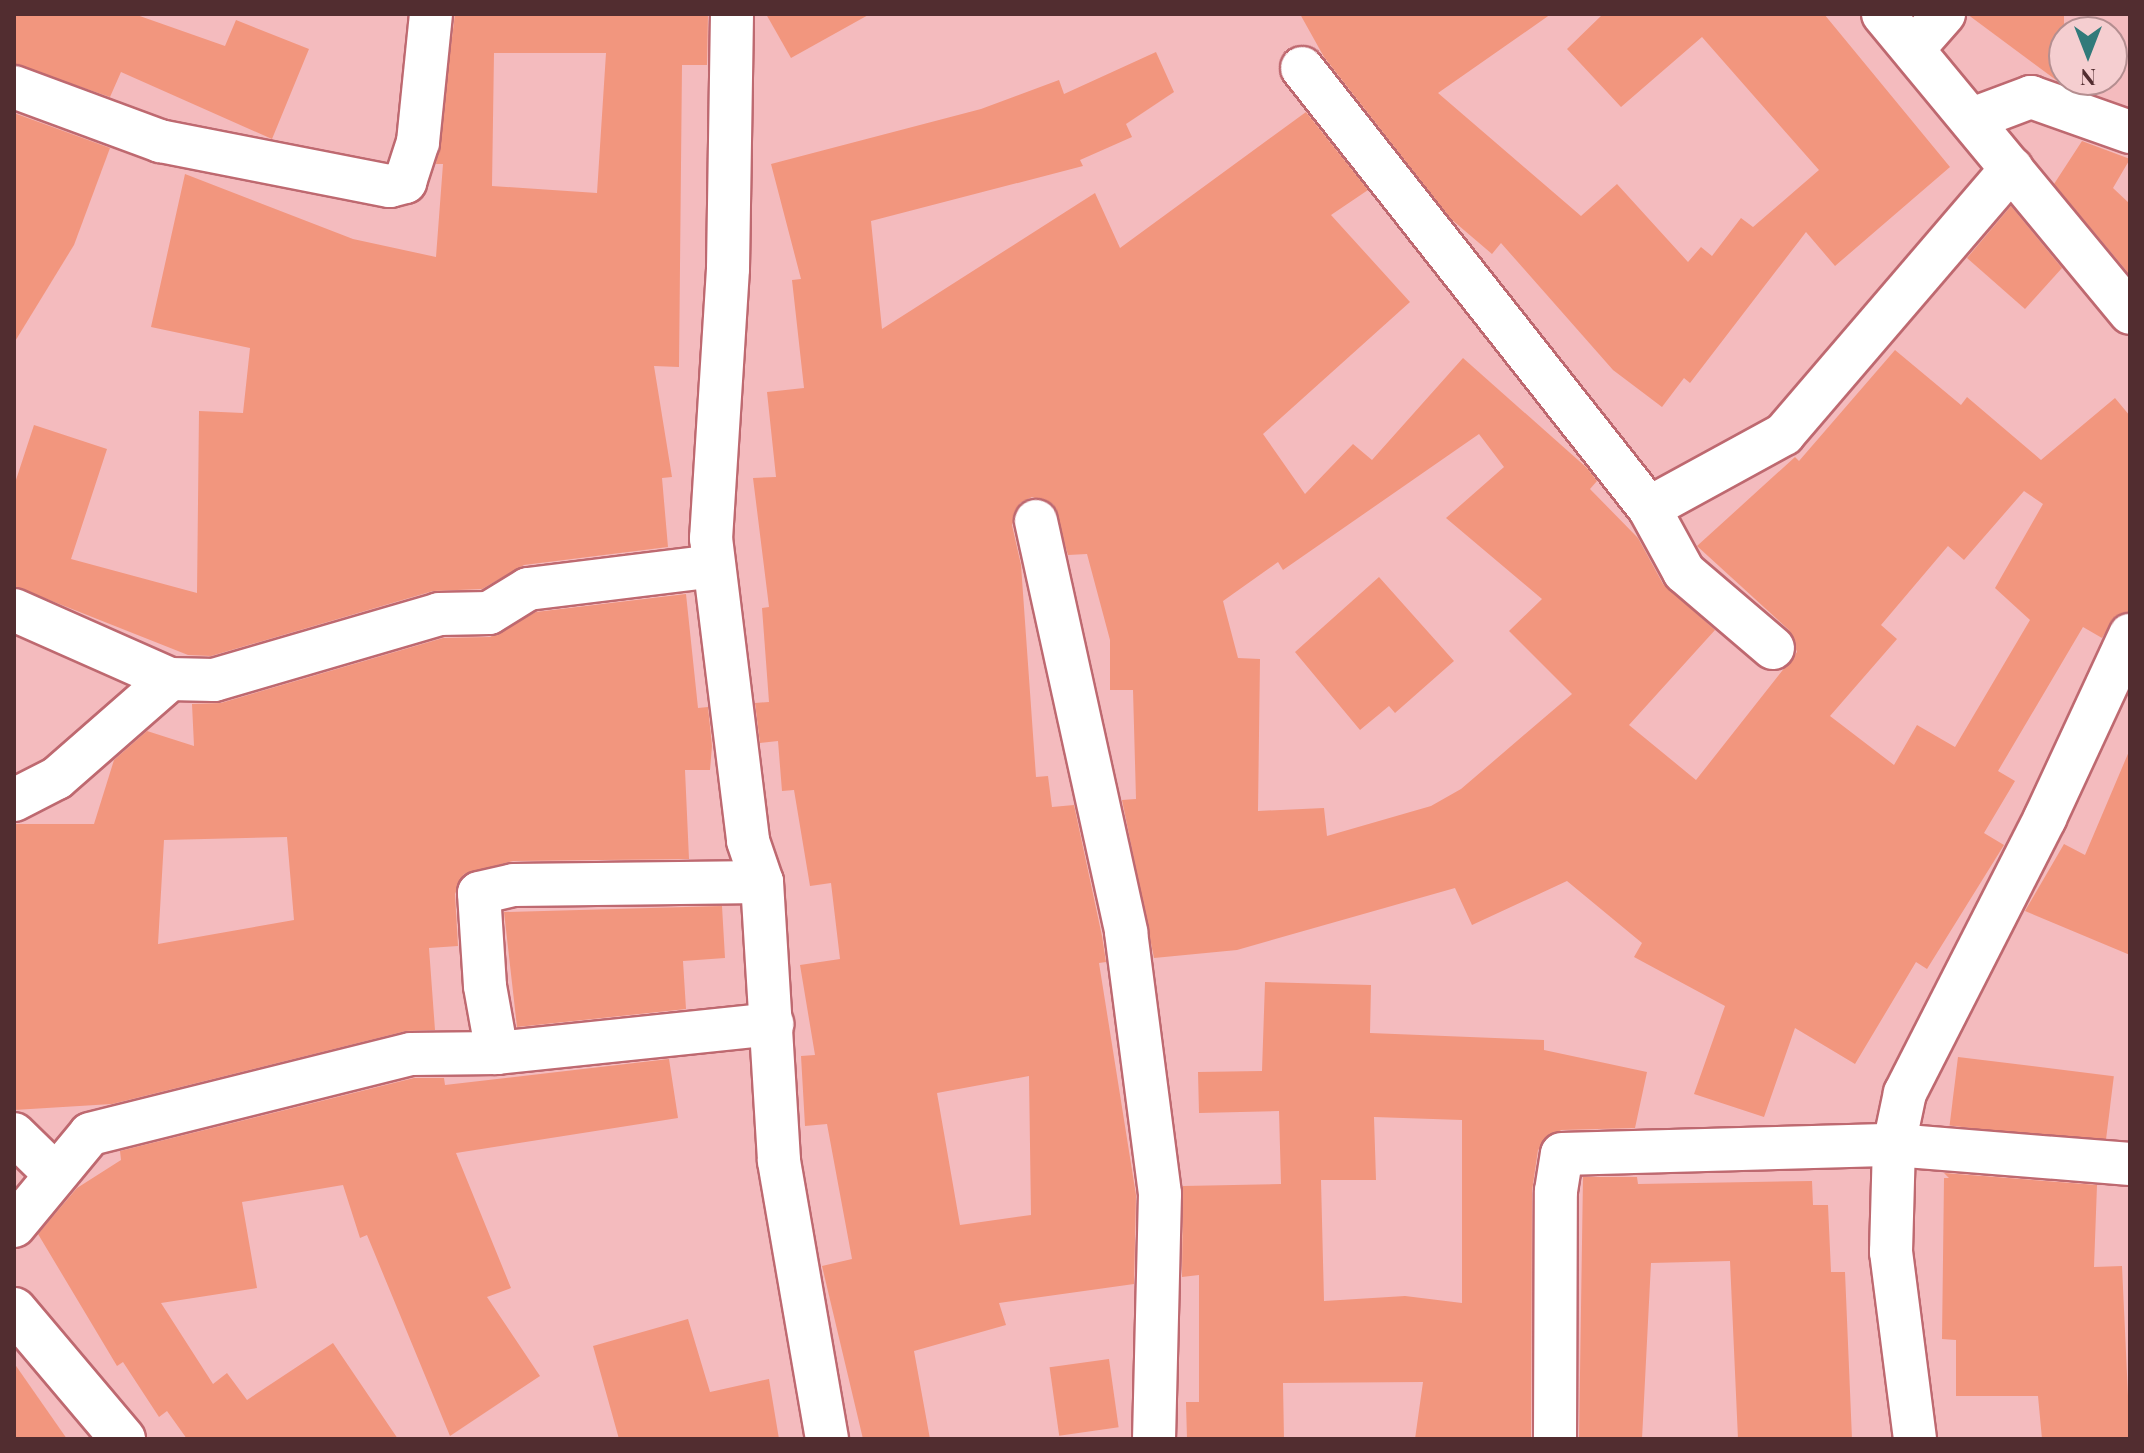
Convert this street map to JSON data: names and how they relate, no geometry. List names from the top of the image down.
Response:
{
  "north": "bottom"
}
